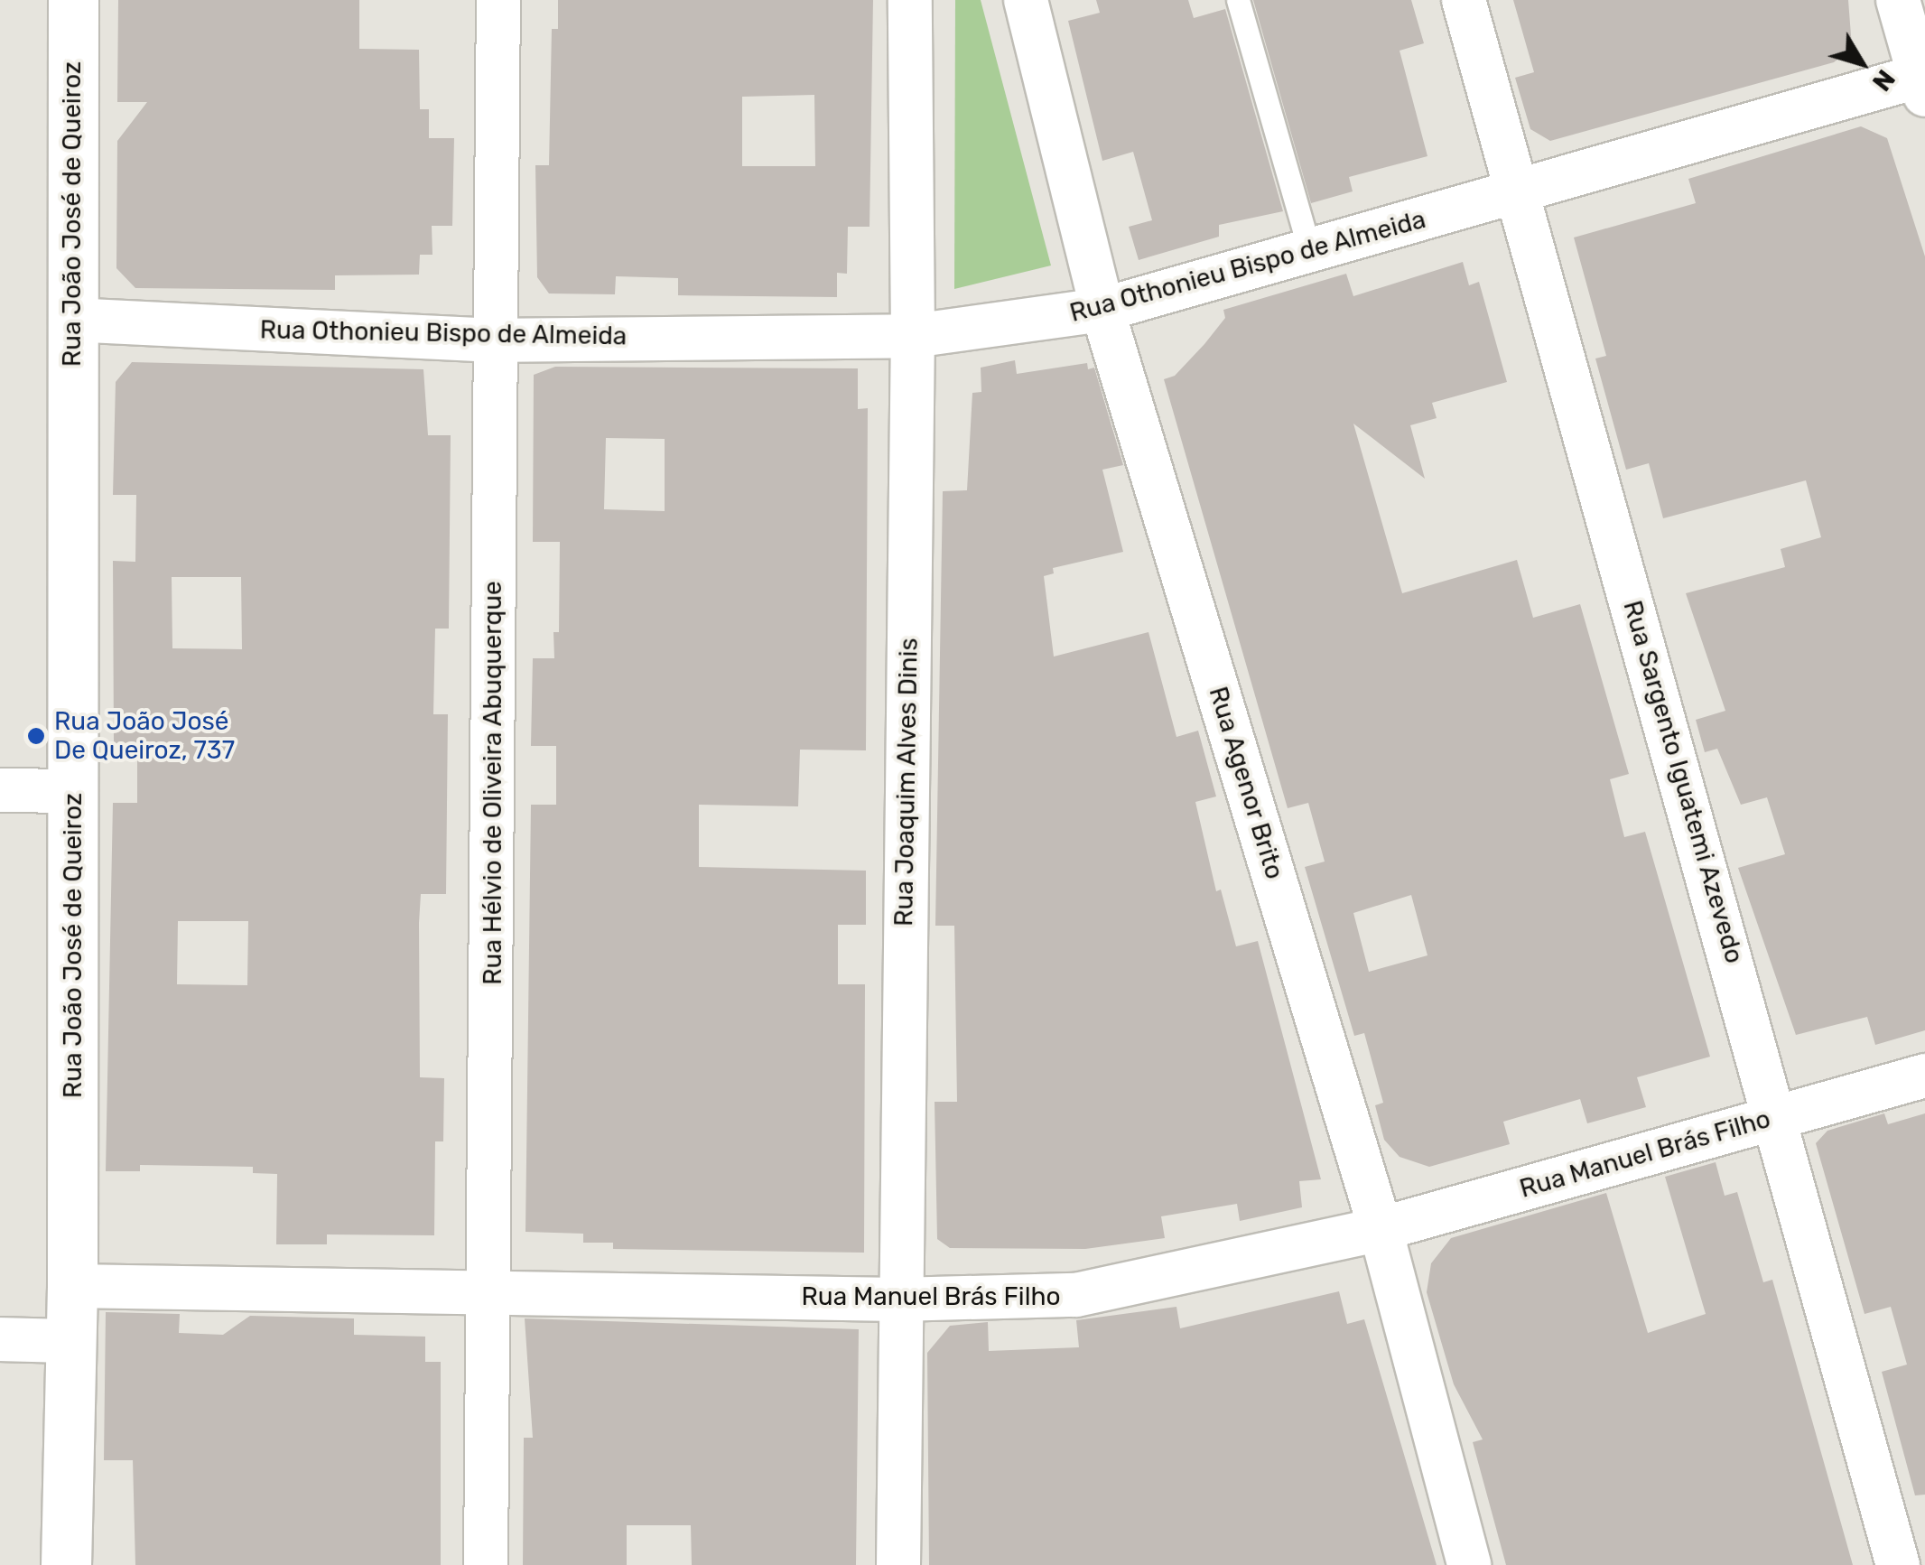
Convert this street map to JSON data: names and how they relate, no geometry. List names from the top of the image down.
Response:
{
  "streets": {
    "street": [
      "Rua João José de Queiroz",
      "Rua Othonieu Bispo de Almeida",
      "Rua Joaquim Alves Dinis",
      "Rua Sargento Iguatemi Azevedo",
      "Rua Hélvio de Oliveira Abuquerque",
      "Rua Agenor Brito",
      "Rua Manuel Brás Filho"
    ]
  },
  "crossings": [
    ["Rua João José de Queiroz", "Rua Othonieu Bispo de Almeida"],
    ["Rua João José de Queiroz", "Rua Manuel Brás Filho"],
    ["Rua Othonieu Bispo de Almeida", "Rua Joaquim Alves Dinis"],
    ["Rua Othonieu Bispo de Almeida", "Rua Sargento Iguatemi Azevedo"],
    ["Rua Othonieu Bispo de Almeida", "Rua Hélvio de Oliveira Abuquerque"],
    ["Rua Othonieu Bispo de Almeida", "Rua Agenor Brito"],
    ["Rua Joaquim Alves Dinis", "Rua Manuel Brás Filho"],
    ["Rua Sargento Iguatemi Azevedo", "Rua Manuel Brás Filho"],
    ["Rua Hélvio de Oliveira Abuquerque", "Rua Manuel Brás Filho"],
    ["Rua Agenor Brito", "Rua Manuel Brás Filho"]
  ],
  "places": ["Rua João José De Queiroz, 737"],
  "north": "bottom right"
}
